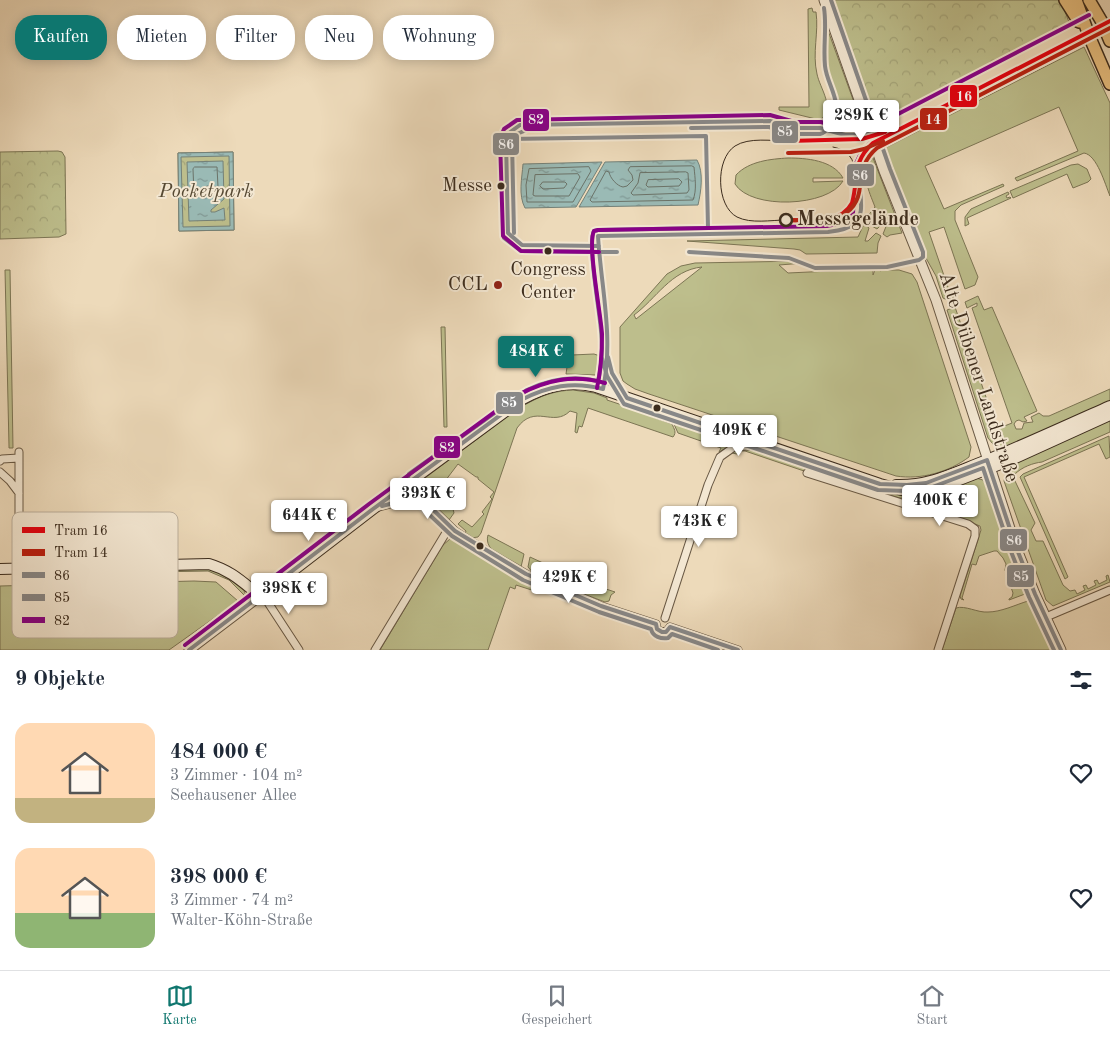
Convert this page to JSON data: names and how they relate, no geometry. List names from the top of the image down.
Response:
{
  "streets": {
    "street": ["Alte Dübener Landstraße"]
  },
  "parks": ["Pocketpark"],
  "places": [
    "Messe",
    "Messegelände",
    "Congress Center",
    "CCL"
  ],
  "lines": [
    "transit line 85",
    "transit line 82",
    "tram line 16",
    "tram line 14",
    "transit line 86"
  ],
  "legend": [
    "Tram 16",
    "Tram 14",
    "86",
    "85",
    "82"
  ],
  "page": {
    "chip": [
      "Kaufen",
      "Mieten",
      "Filter",
      "Neu",
      "Wohnung"
    ],
    "price": [
      "289K €",
      "484K €",
      "409K €",
      "393K €",
      "400K €",
      "644K €",
      "743K €",
      "429K €",
      "398K €"
    ],
    "heading": "9 Objekte",
    "list": [
      {
        "name": "484 000 €",
        "note": "3 Zimmer · 104 m² · Seehausener Allee"
      },
      {
        "name": "398 000 €",
        "note": "3 Zimmer · 74 m² · Walter-Köhn-Straße"
      }
    ],
    "tabs": ["Karte", "Gespeichert", "Start"]
  }
}
